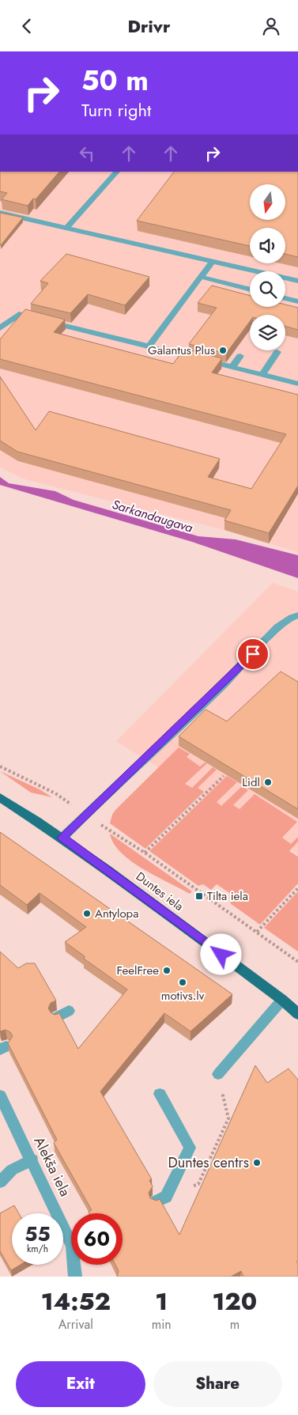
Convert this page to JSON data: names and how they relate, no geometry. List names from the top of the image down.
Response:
{
  "streets": {
    "main road": ["Duntes iela"],
    "street": ["Alekša iela"]
  },
  "water": ["Sarkandaugava"],
  "places": {
    "other": [
      "Galantus Plus",
      "Lidl",
      "Antylopa",
      "FeelFree",
      "motivs.lv",
      "Duntes centrs"
    ],
    "transit": ["Tilta iela"]
  },
  "north": "bottom",
  "page": {
    "header": "Drivr",
    "turn": ["50 m", "Turn right"],
    "speed": "55 km/h",
    "limit": "60",
    "eta": [
      "14:52",
      "Arrival",
      "1",
      "min",
      "120",
      "m"
    ],
    "buttons": ["Exit", "Share"]
  }
}
